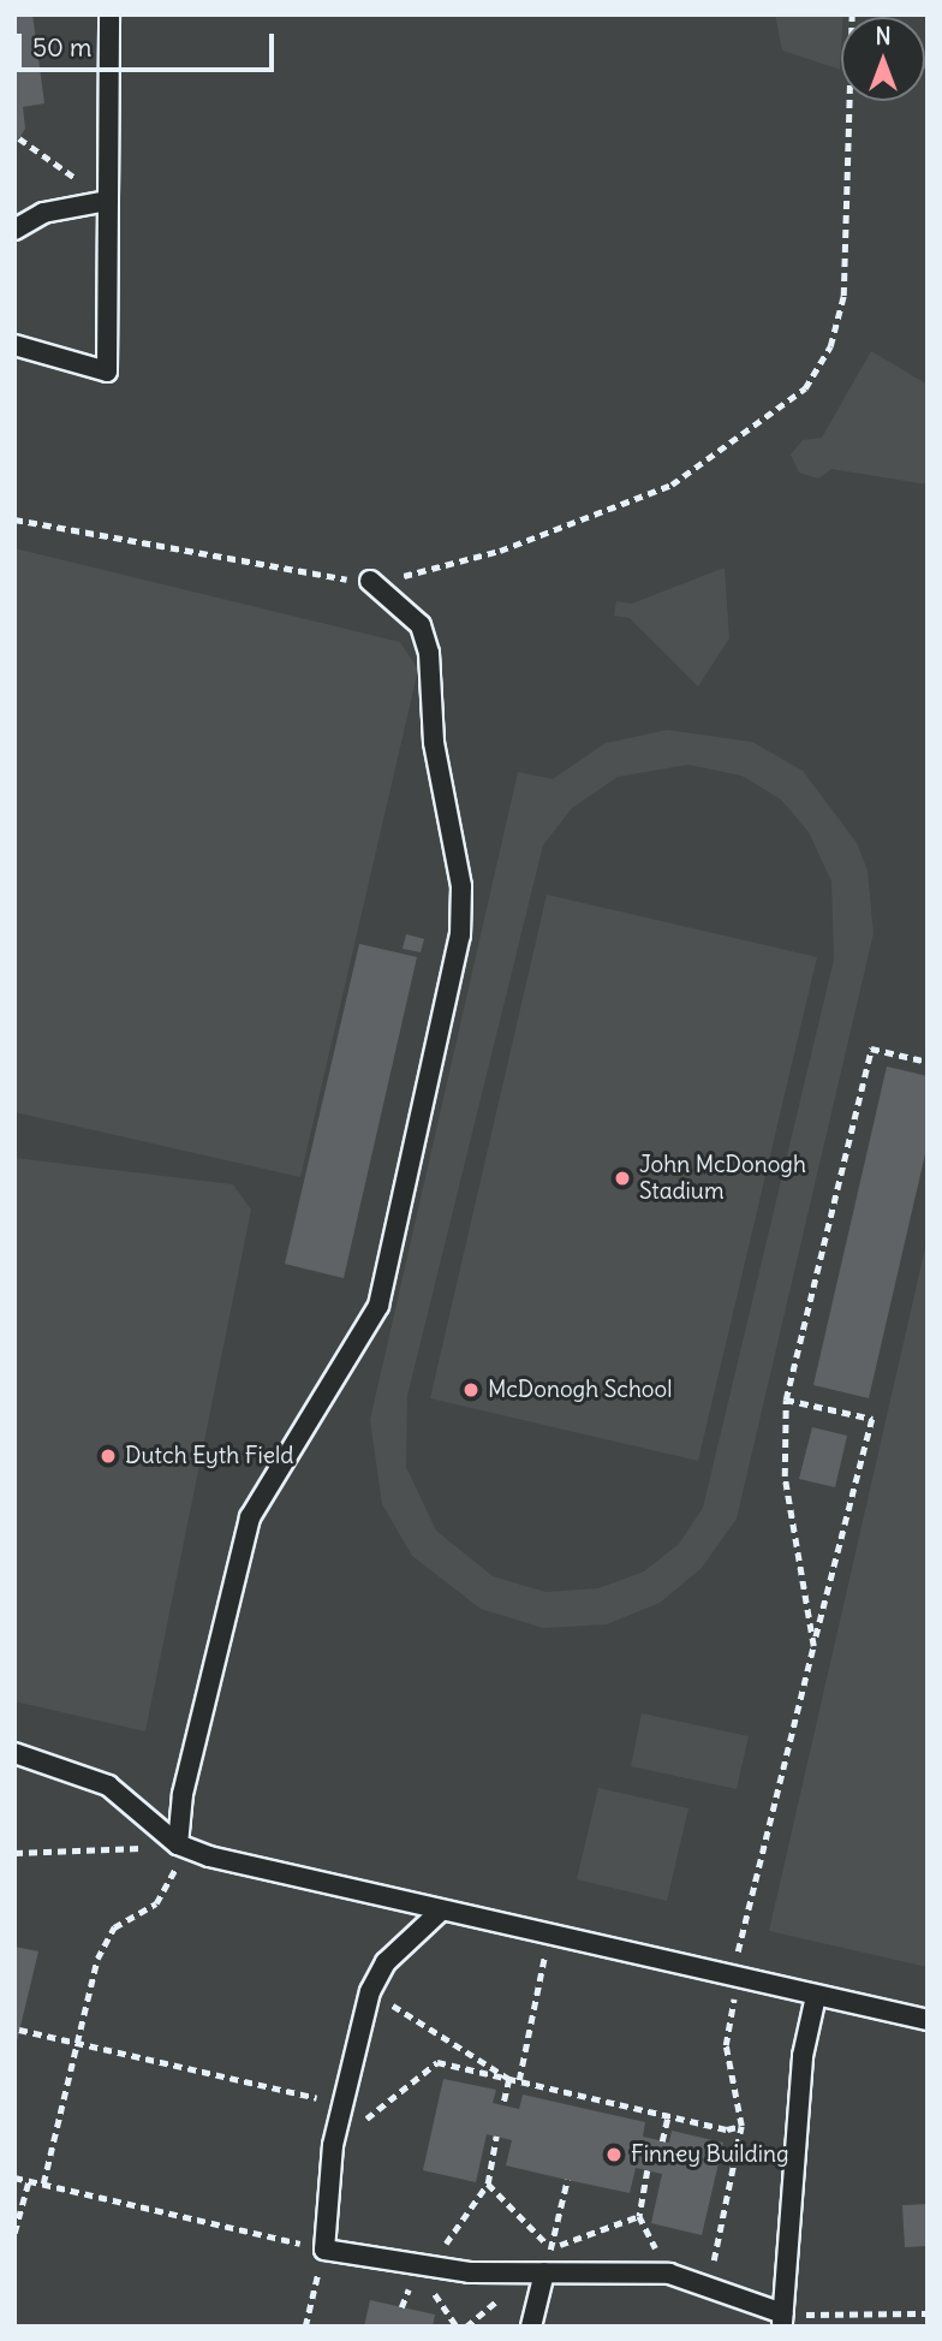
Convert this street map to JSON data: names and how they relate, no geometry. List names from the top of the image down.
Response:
{
  "places": [
    "John McDonogh Stadium",
    "McDonogh School",
    "Dutch Eyth Field",
    "Finney Building"
  ],
  "scale_bar": "50 m",
  "north": "top"
}
